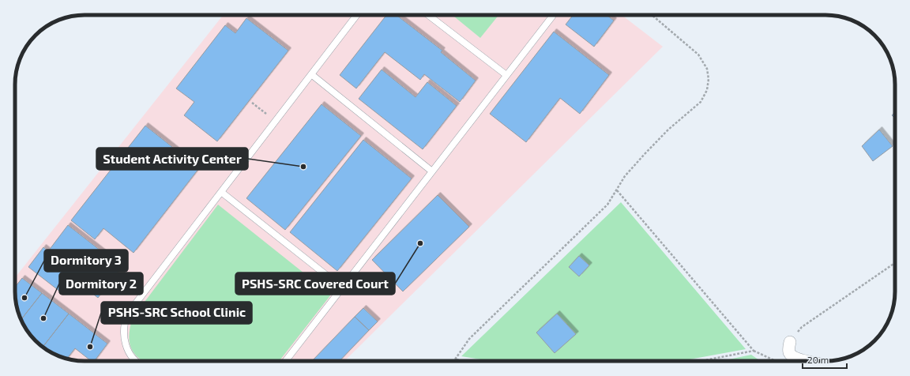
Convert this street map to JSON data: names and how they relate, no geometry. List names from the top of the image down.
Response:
{
  "places": [
    "Student Activity Center",
    "PSHS-SRC Covered Court",
    "Dormitory 3",
    "Dormitory 2",
    "PSHS-SRC School Clinic"
  ],
  "scale_bar": "20 m"
}
